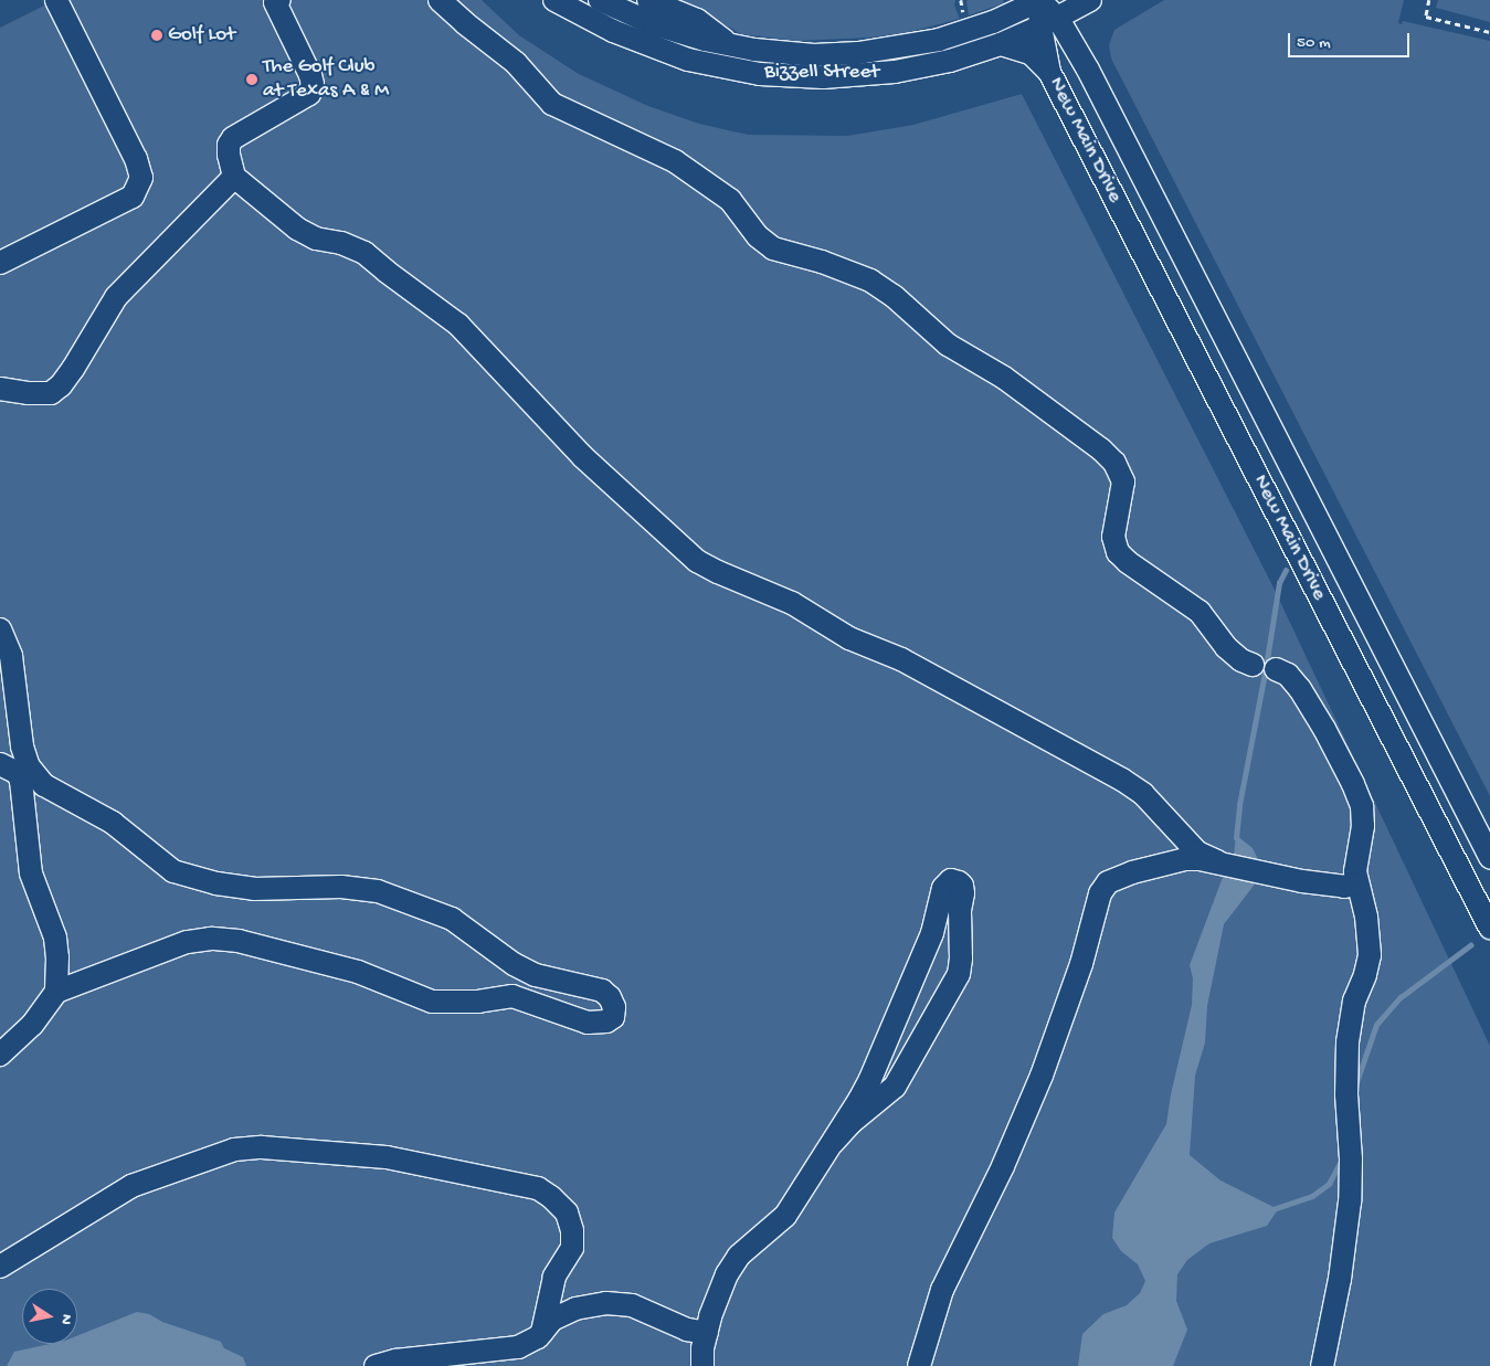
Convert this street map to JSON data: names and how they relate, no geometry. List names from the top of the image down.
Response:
{
  "streets": {
    "street": ["Bizzell Street", "New Main Drive"]
  },
  "crossings": [
    ["Bizzell Street", "New Main Drive"]
  ],
  "places": ["Golf Lot", "The Golf Club at Texas A & M"],
  "scale_bar": "50 m",
  "north": "right"
}
